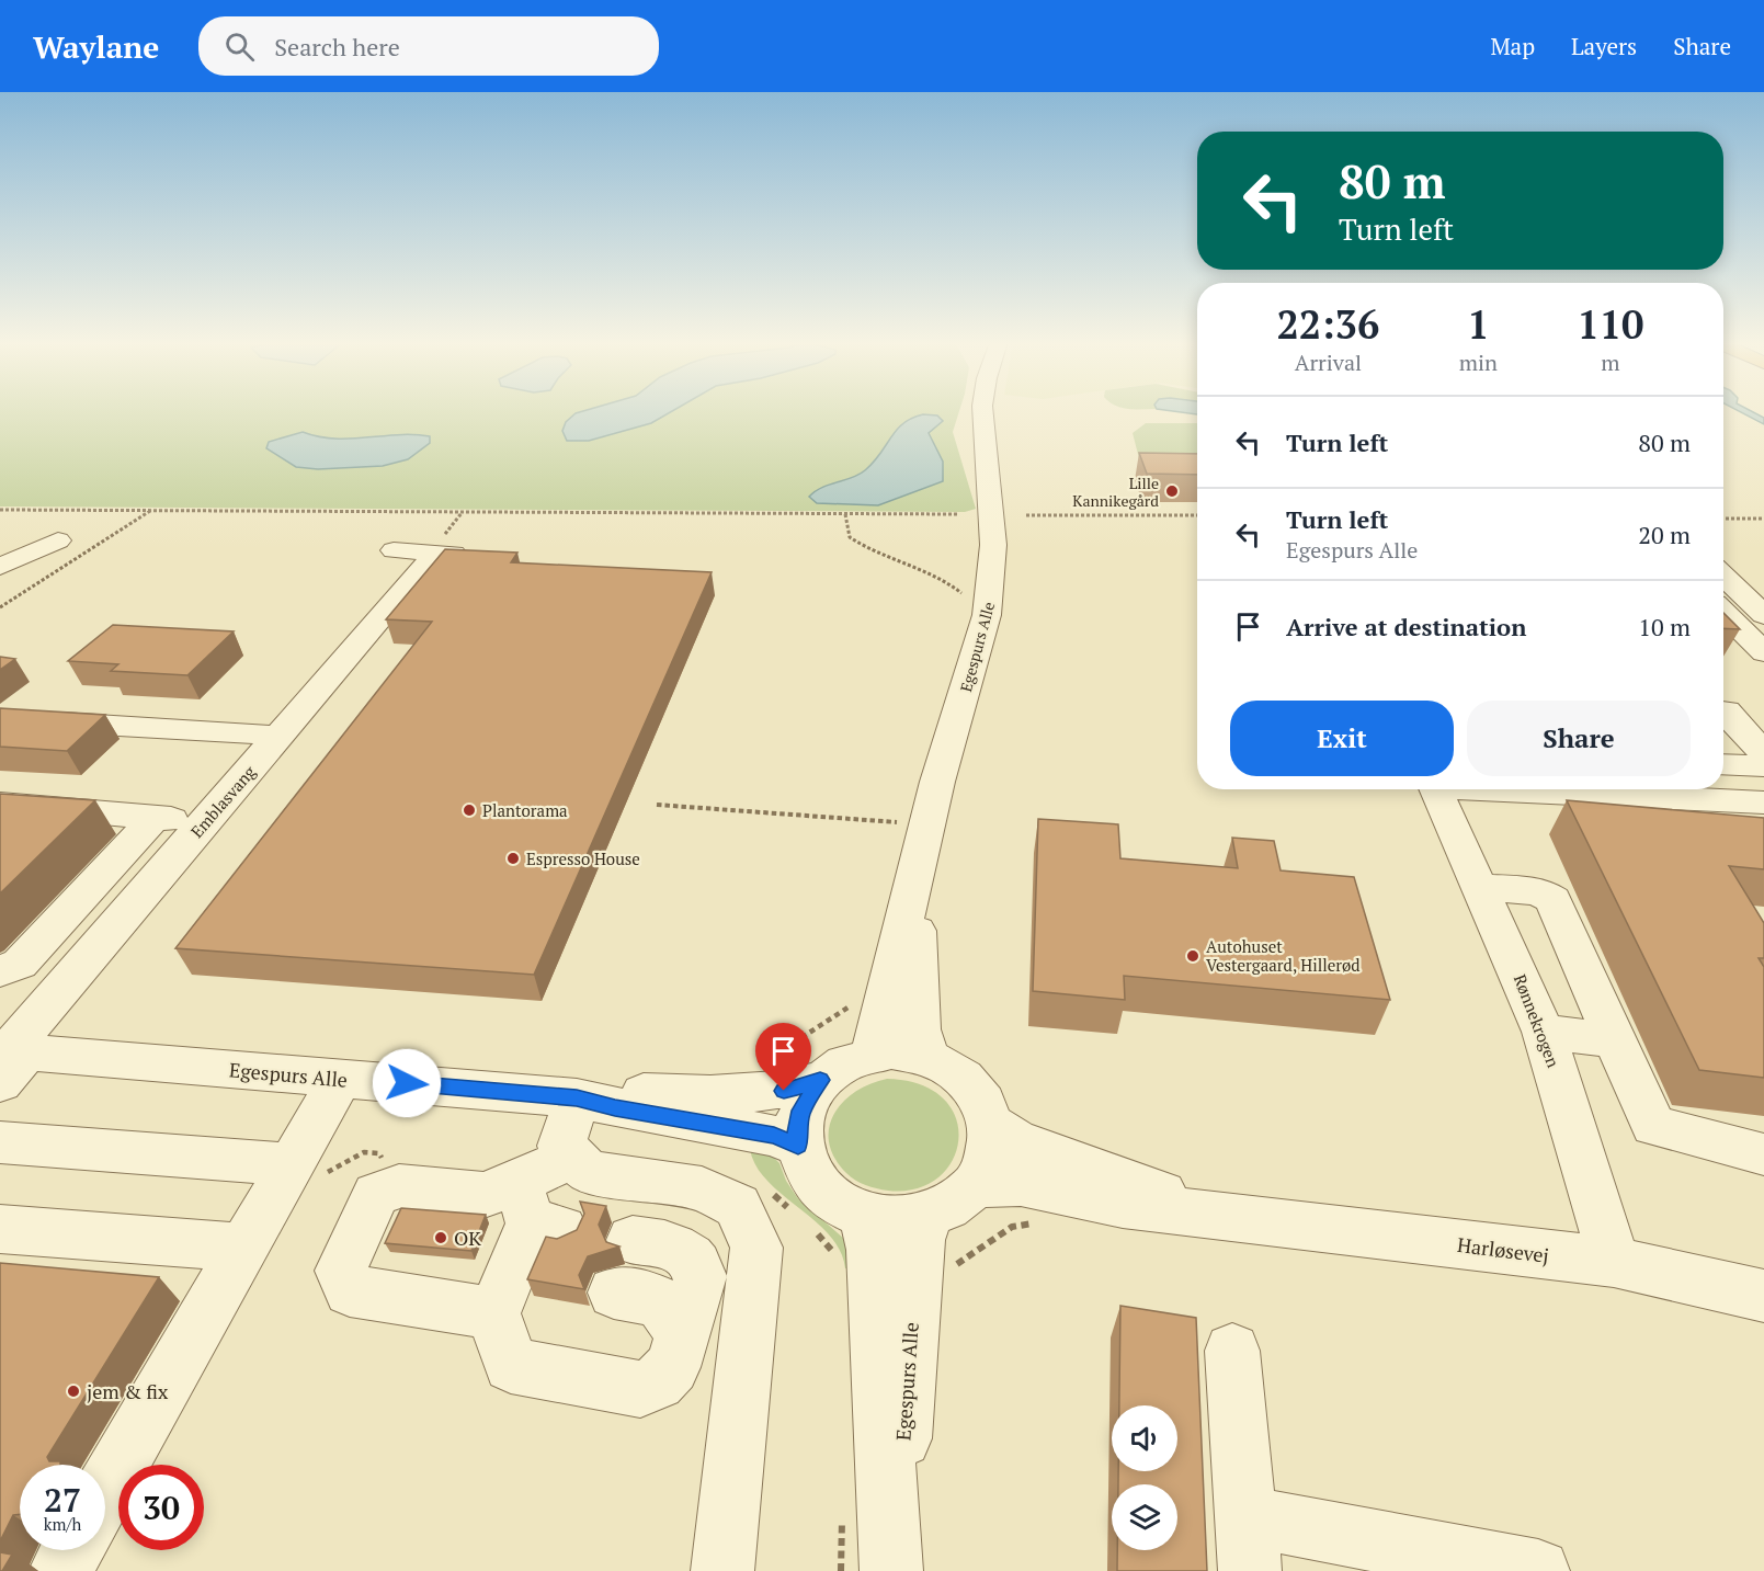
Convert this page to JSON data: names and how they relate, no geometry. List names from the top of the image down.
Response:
{
  "streets": {
    "street": [
      "Egespurs Alle",
      "Emblasvang",
      "Rønnekrogen",
      "Harløsevej"
    ]
  },
  "crossings": [
    ["Egespurs Alle", "Emblasvang"],
    ["Egespurs Alle", "Harløsevej"],
    ["Rønnekrogen", "Harløsevej"]
  ],
  "places": [
    "Lille Kannikegård",
    "Plantorama",
    "Espresso House",
    "Autohuset Vestergaard, Hillerød",
    "OK",
    "jem & fix"
  ],
  "page": {
    "header": "Waylane",
    "search": "Search here",
    "nav": ["Map", "Layers", "Share"],
    "turn": ["80 m", "Turn left"],
    "eta": [
      "22:36",
      "Arrival",
      "1",
      "min",
      "110",
      "m"
    ],
    "list": [
      {
        "name": "Turn left",
        "value": "80 m"
      },
      {
        "name": "Turn left",
        "note": "Egespurs Alle",
        "value": "20 m"
      },
      {
        "name": "Arrive at destination",
        "value": "10 m"
      }
    ],
    "buttons": ["Exit", "Share"],
    "speed": "27 km/h",
    "limit": "30"
  }
}
